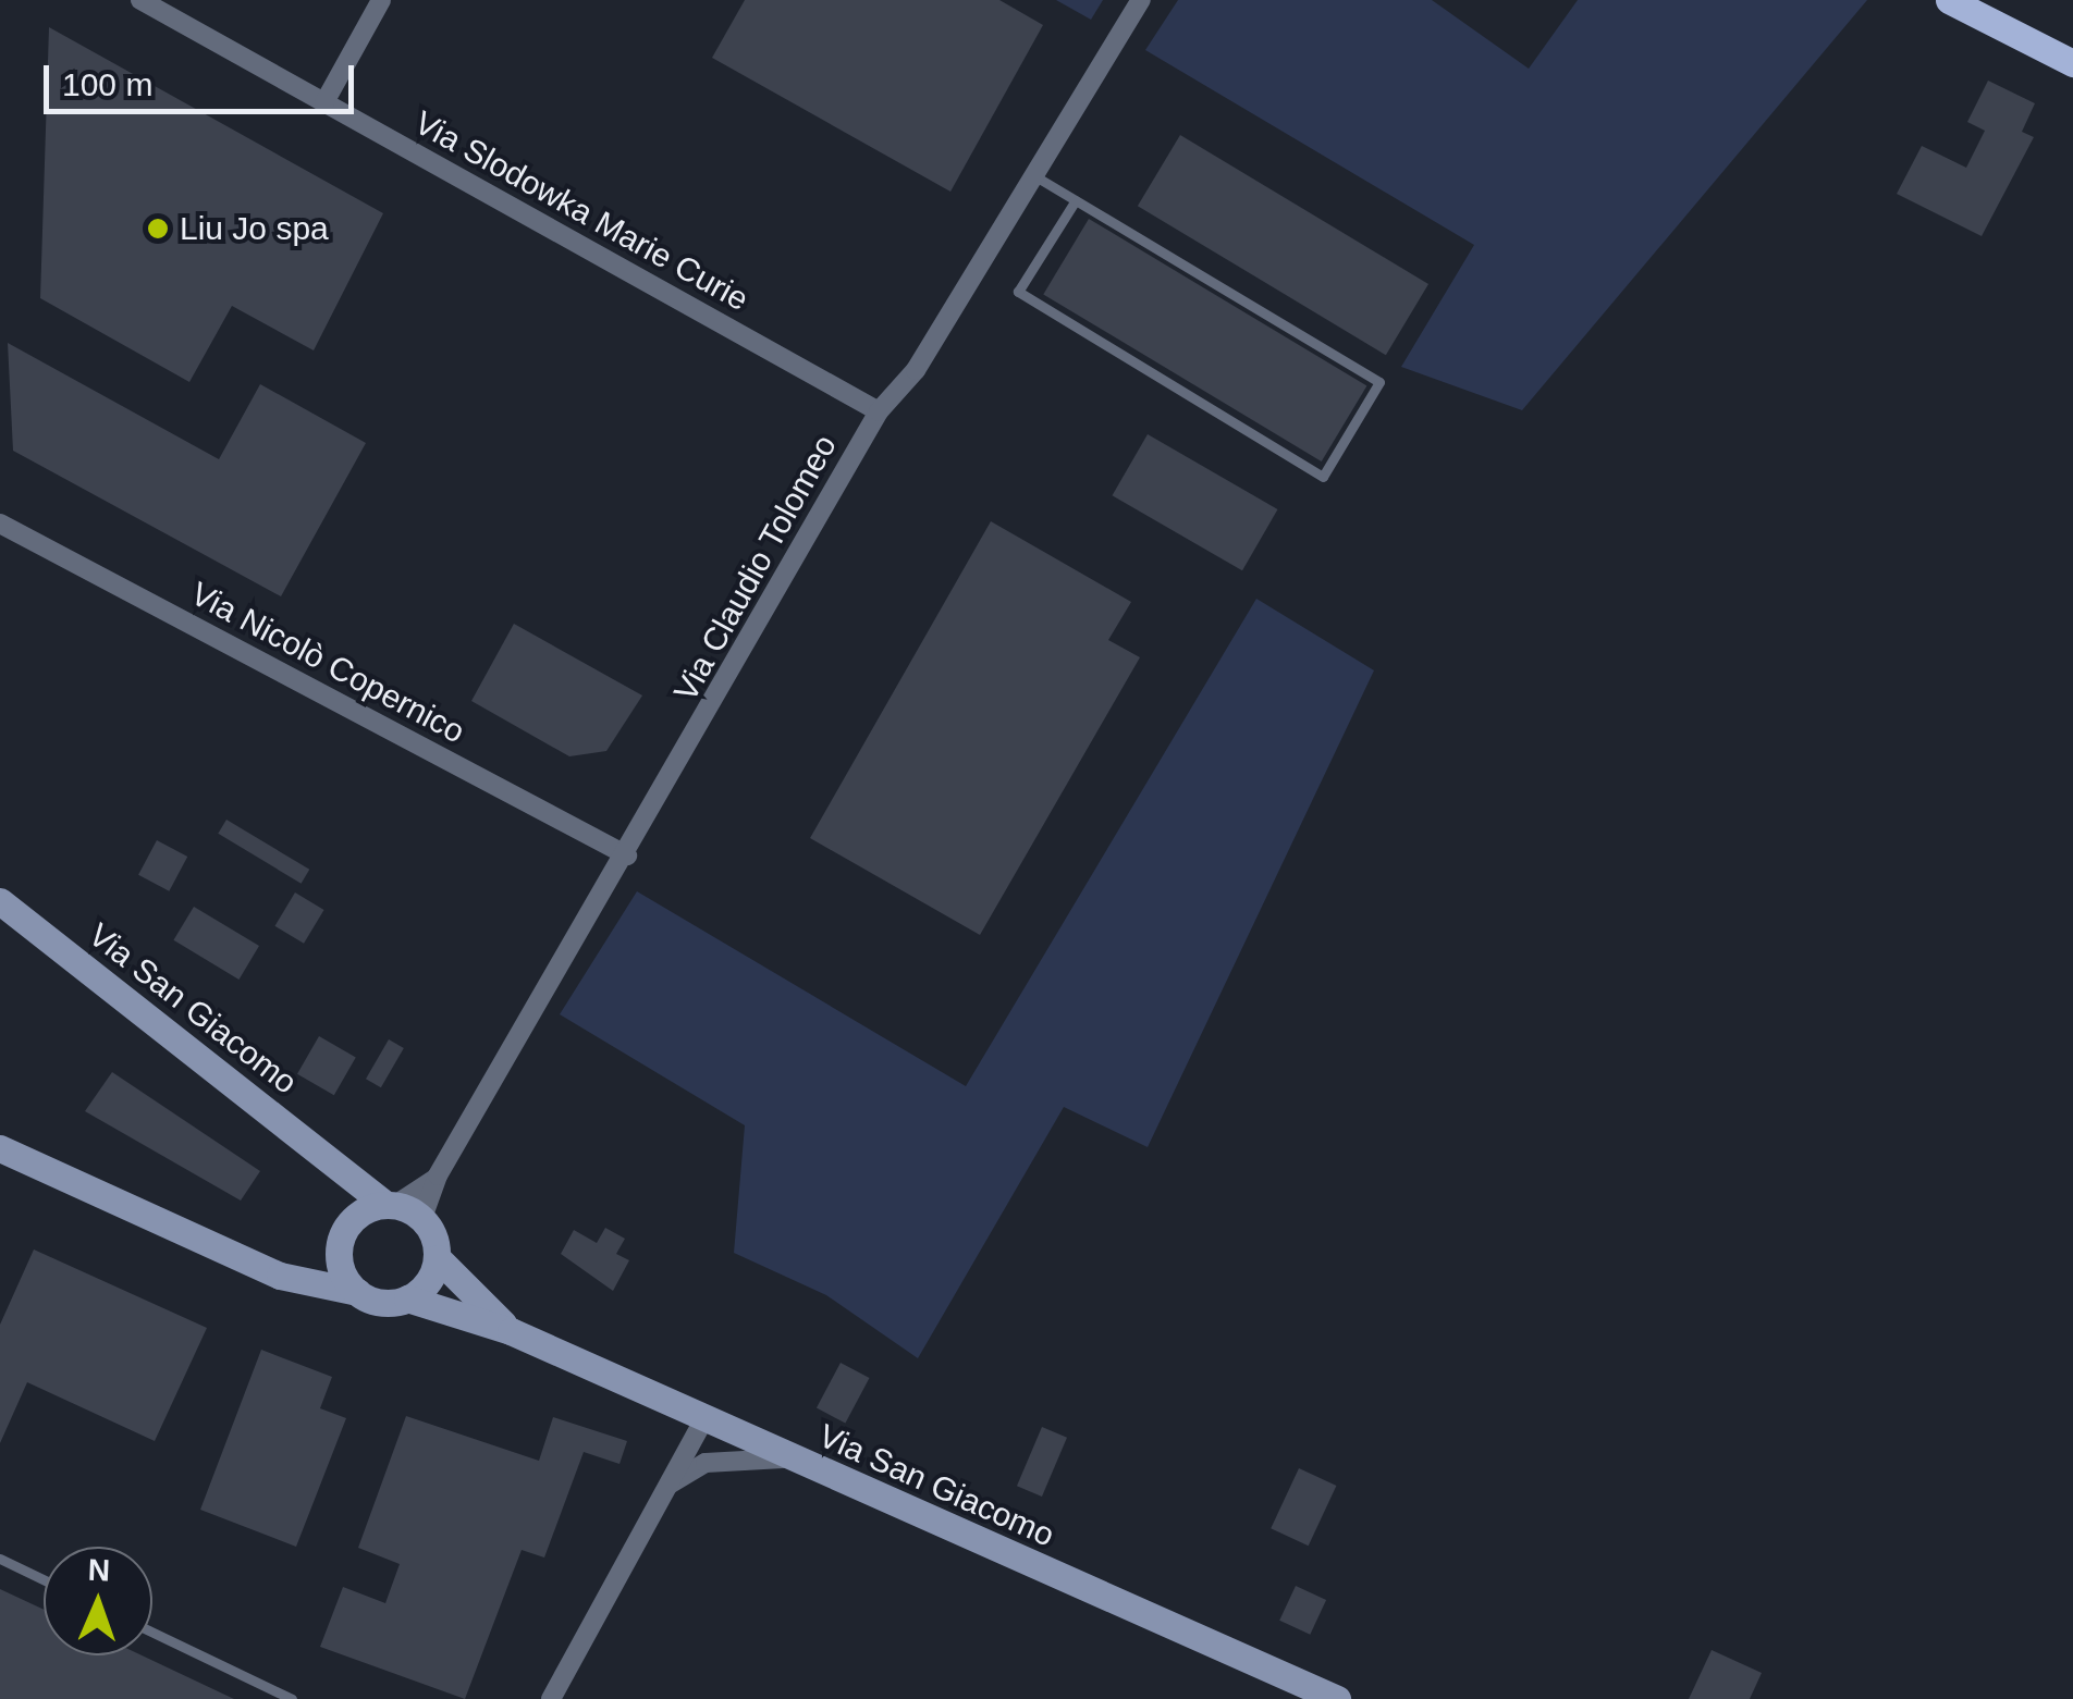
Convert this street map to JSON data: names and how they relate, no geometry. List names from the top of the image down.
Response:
{
  "streets": {
    "street": [
      "Via Slodowka Marie Curie",
      "Via Claudio Tolomeo",
      "Via Nicolò Copernico",
      "Via San Giacomo"
    ]
  },
  "crossings": [
    ["Via Slodowka Marie Curie", "Via Claudio Tolomeo"],
    ["Via Claudio Tolomeo", "Via Nicolò Copernico"],
    ["Via Claudio Tolomeo", "Via San Giacomo"]
  ],
  "places": ["Liu Jo spa"],
  "scale_bar": "100 m",
  "north": "top"
}
